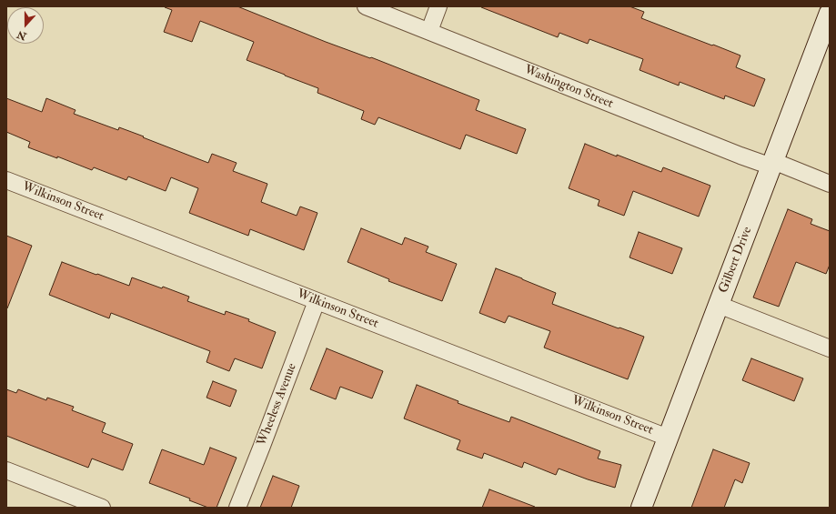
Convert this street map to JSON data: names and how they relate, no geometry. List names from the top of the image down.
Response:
{
  "streets": {
    "street": [
      "Washington Street",
      "Wilkinson Street",
      "Gilbert Drive",
      "Wheeless Avenue"
    ]
  },
  "crossings": [
    ["Washington Street", "Gilbert Drive"],
    ["Wilkinson Street", "Gilbert Drive"],
    ["Wilkinson Street", "Wheeless Avenue"]
  ],
  "north": "bottom"
}
